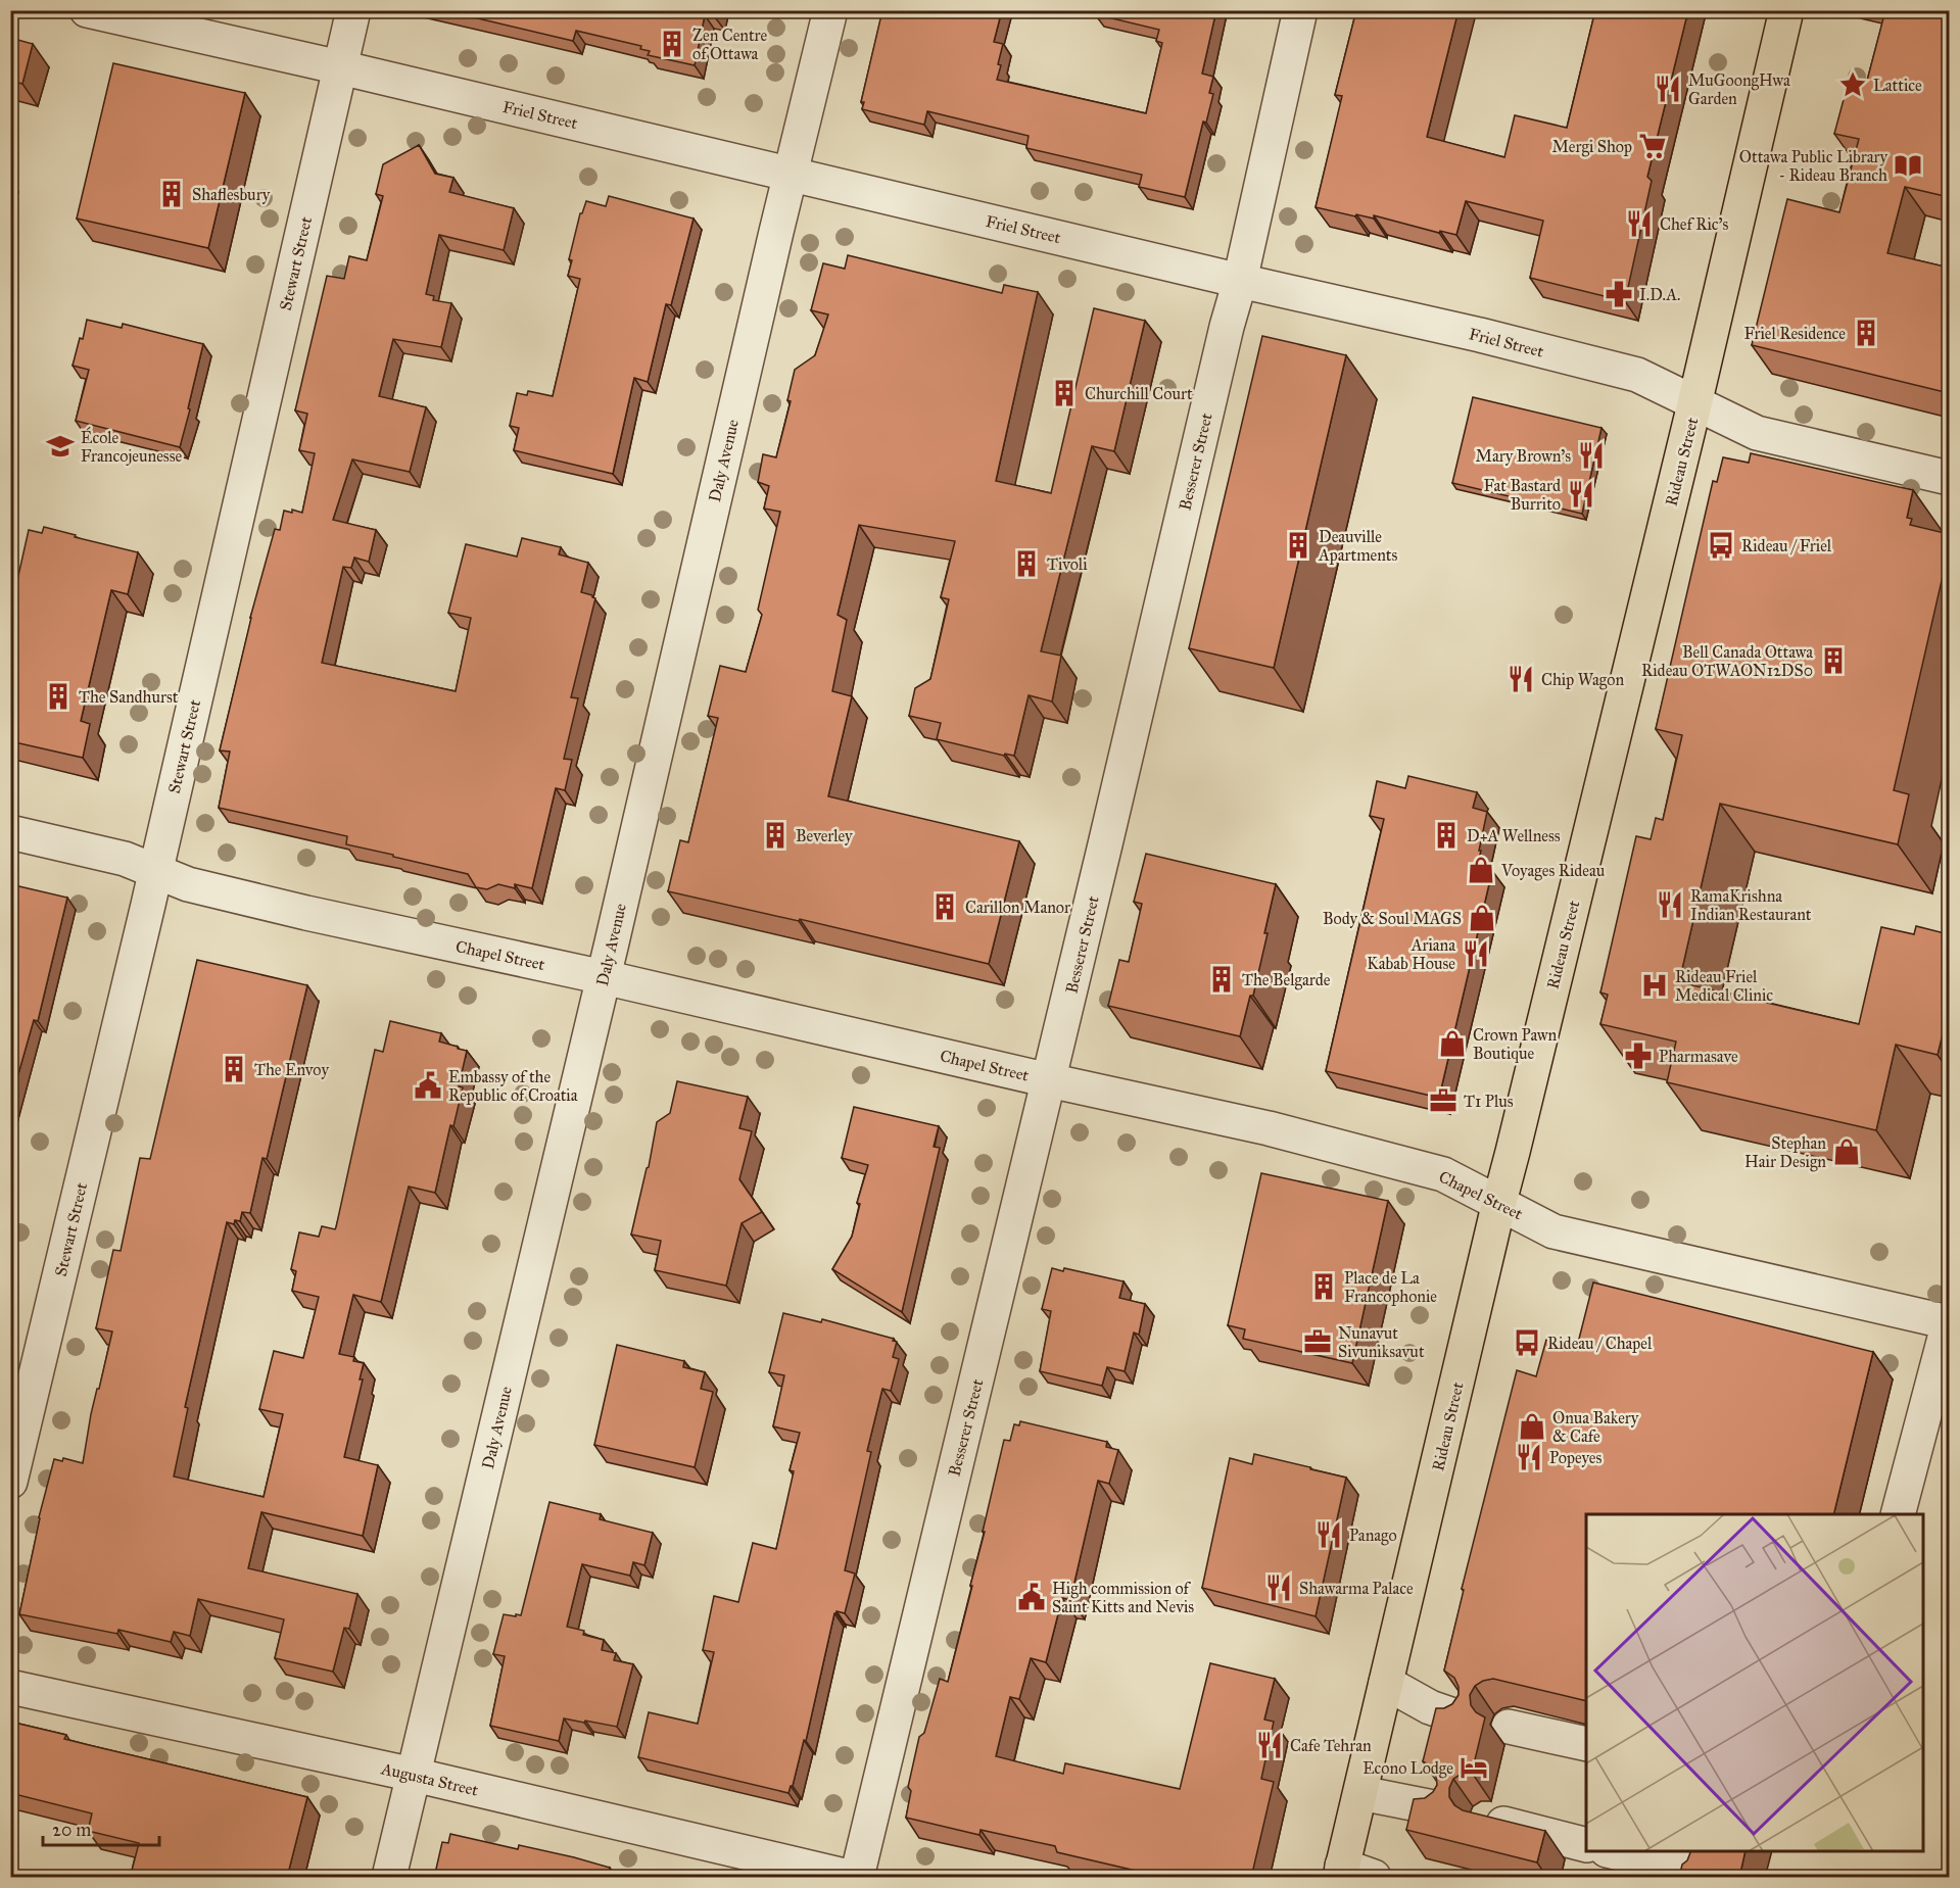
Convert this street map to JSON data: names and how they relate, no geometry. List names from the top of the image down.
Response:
{
  "streets": {
    "main road": ["Rideau Street"],
    "street": [
      "Friel Street",
      "Stewart Street",
      "Daly Avenue",
      "Besserer Street",
      "Chapel Street",
      "Augusta Street"
    ]
  },
  "crossings": [
    ["Friel Street", "Stewart Street"],
    ["Friel Street", "Daly Avenue"],
    ["Friel Street", "Besserer Street"],
    ["Friel Street", "Rideau Street"],
    ["Stewart Street", "Chapel Street"],
    ["Daly Avenue", "Chapel Street"],
    ["Daly Avenue", "Augusta Street"],
    ["Besserer Street", "Chapel Street"],
    ["Rideau Street", "Chapel Street"]
  ],
  "places": {
    "building": [
      "Zen Centre of Ottawa",
      "Shaflesbury",
      "Friel Residence",
      "Churchill Court",
      "Deauville Apartments",
      "Tivoli",
      "Bell Canada Ottawa Rideau OTWAON12DS0",
      "The Sandhurst",
      "Beverley",
      "D+A Wellness",
      "Carillon Manor",
      "The Belgarde",
      "The Envoy",
      "Place de La Francophonie"
    ],
    "place": ["Lattice"],
    "restaurant": [
      "MuGoongHwa Garden",
      "Chef Ric's",
      "Mary Brown's",
      "Fat Bastard Burrito",
      "Chip Wagon",
      "RamaKrishna Indian Restaurant",
      "Ariana Kabab House",
      "Popeyes",
      "Panago",
      "Shawarma Palace",
      "Cafe Tehran"
    ],
    "supermarket": ["Mergi Shop"],
    "library": ["Ottawa Public Library - Rideau Branch"],
    "pharmacy": ["I.D.A.", "Pharmasave"],
    "school or university": ["École Francojeunesse"],
    "bus stop": ["Rideau / Friel", "Rideau / Chapel"],
    "shop": [
      "Voyages Rideau",
      "Body & Soul MAGS",
      "Crown Pawn Boutique",
      "Stephan Hair Design",
      "Onua Bakery & Cafe"
    ],
    "hospital": ["Rideau Friel Medical Clinic"],
    "public building": ["Embassy of the Republic of Croatia", "High commission of Saint Kitts and Nevis"],
    "office": ["T1 Plus", "Nunavut Sivuniksavut"],
    "hotel": ["Econo Lodge"]
  },
  "scale_bar": "20 m"
}
